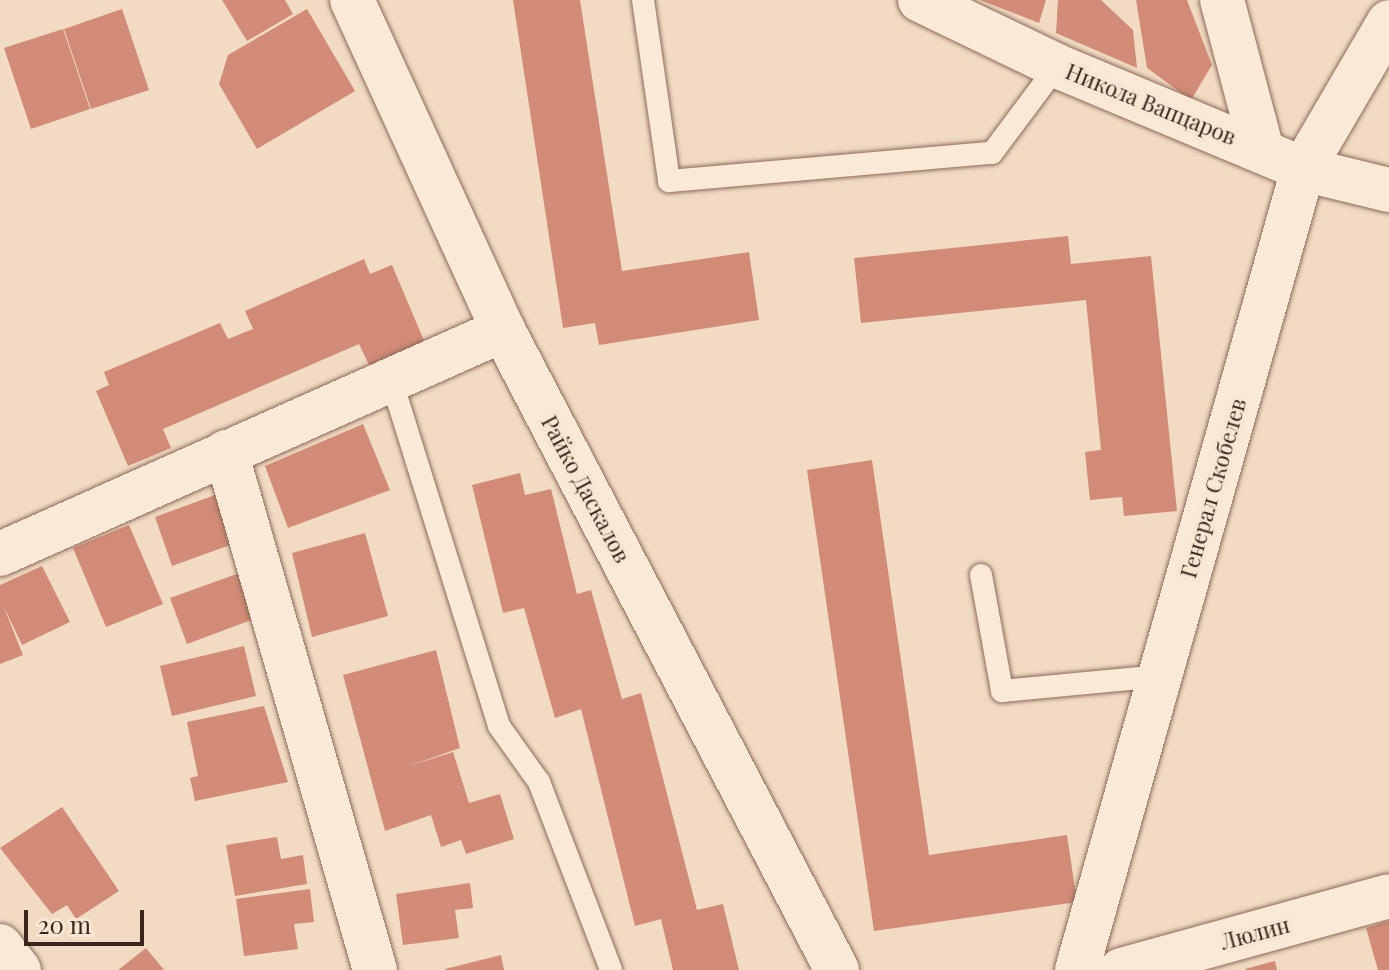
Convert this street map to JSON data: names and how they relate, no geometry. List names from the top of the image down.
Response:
{
  "streets": {
    "street": [
      "Никола Вапцаров",
      "Генерал Скобелев",
      "Райко Даскалов",
      "Люлин"
    ]
  },
  "crossings": [
    ["Никола Вапцаров", "Генерал Скобелев"]
  ],
  "scale_bar": "20 m"
}
